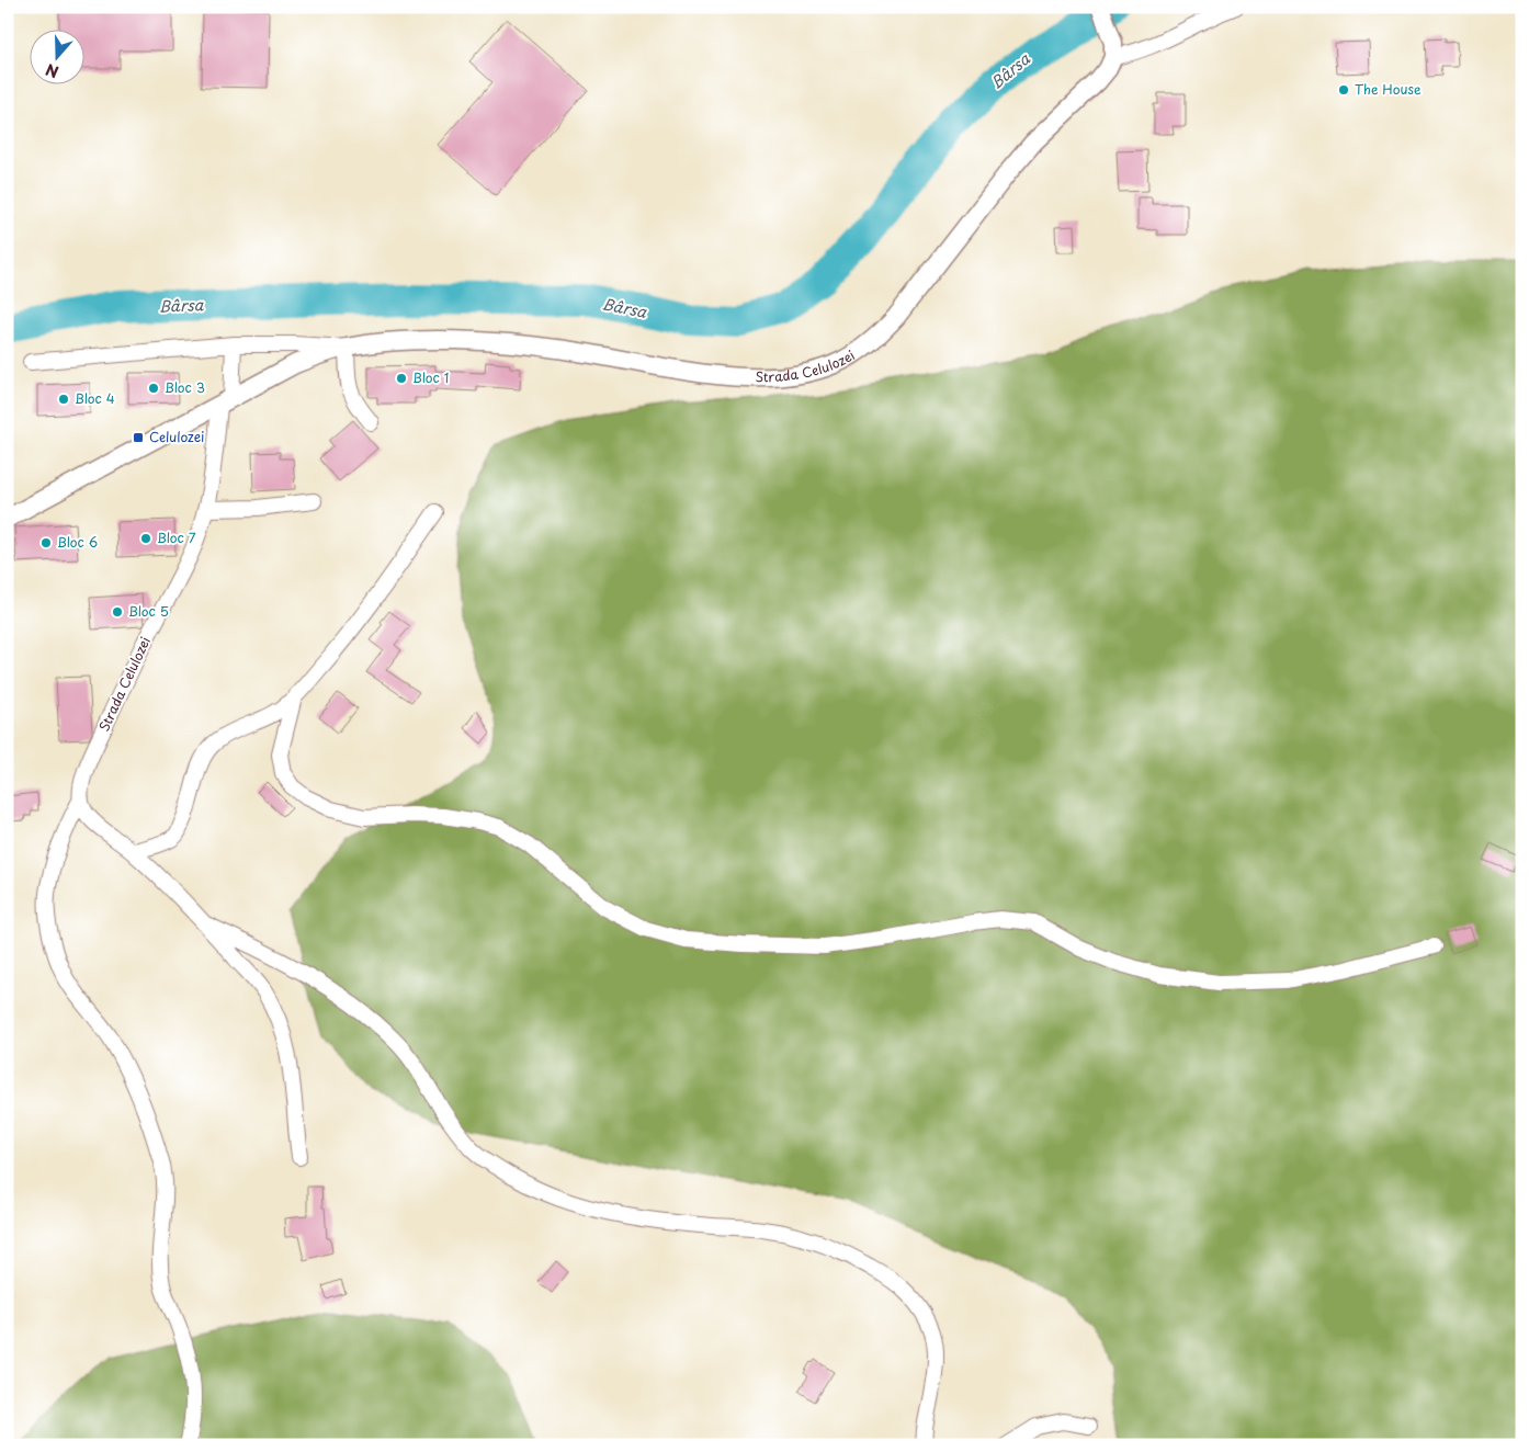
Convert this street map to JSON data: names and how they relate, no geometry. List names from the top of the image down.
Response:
{
  "streets": {
    "street": ["Strada Celulozei"]
  },
  "water": ["Bârsa"],
  "places": {
    "other": [
      "The House",
      "Bloc 1",
      "Bloc 3",
      "Bloc 4",
      "Bloc 7",
      "Bloc 6",
      "Bloc 5"
    ],
    "transit": ["Celulozei"]
  },
  "north": "bottom"
}
